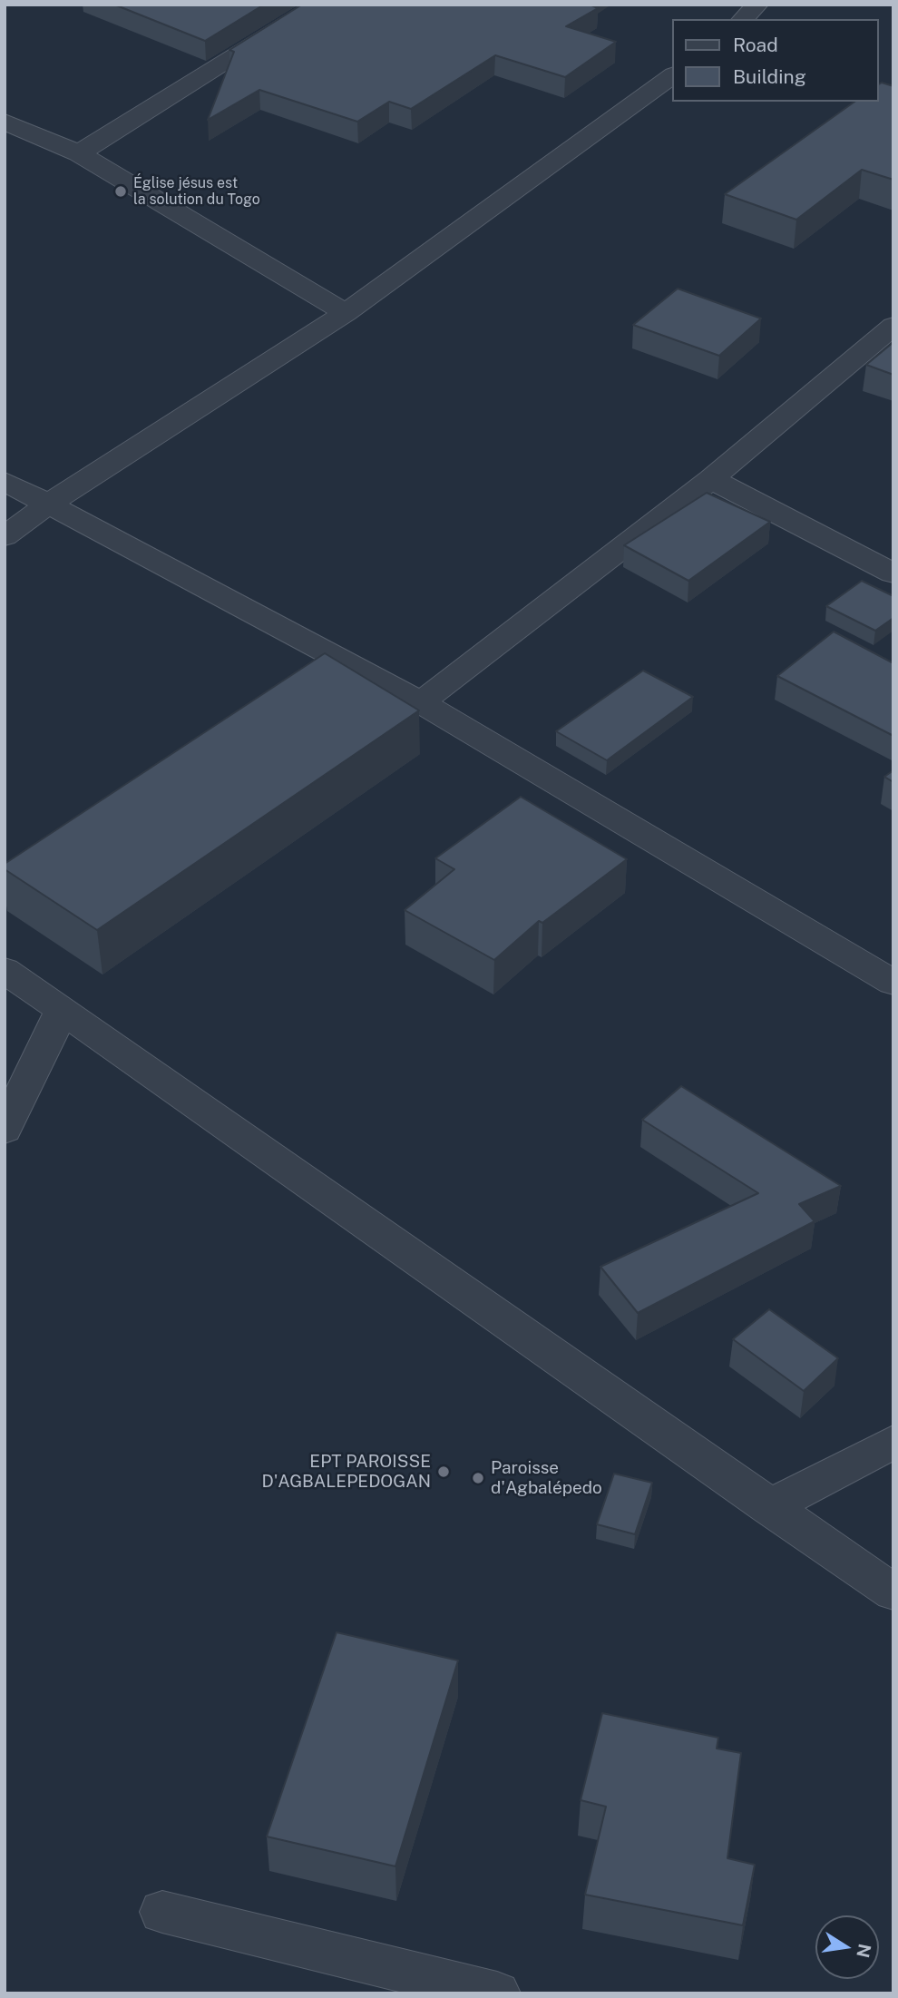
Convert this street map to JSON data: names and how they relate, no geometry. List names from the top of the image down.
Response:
{
  "places": ["Église jésus est la solution du Togo", "EPT PAROISSE D'AGBALEPEDOGAN", "Paroisse d'Agbalépedo"],
  "legend": ["Road", "Building"],
  "north": "right"
}
